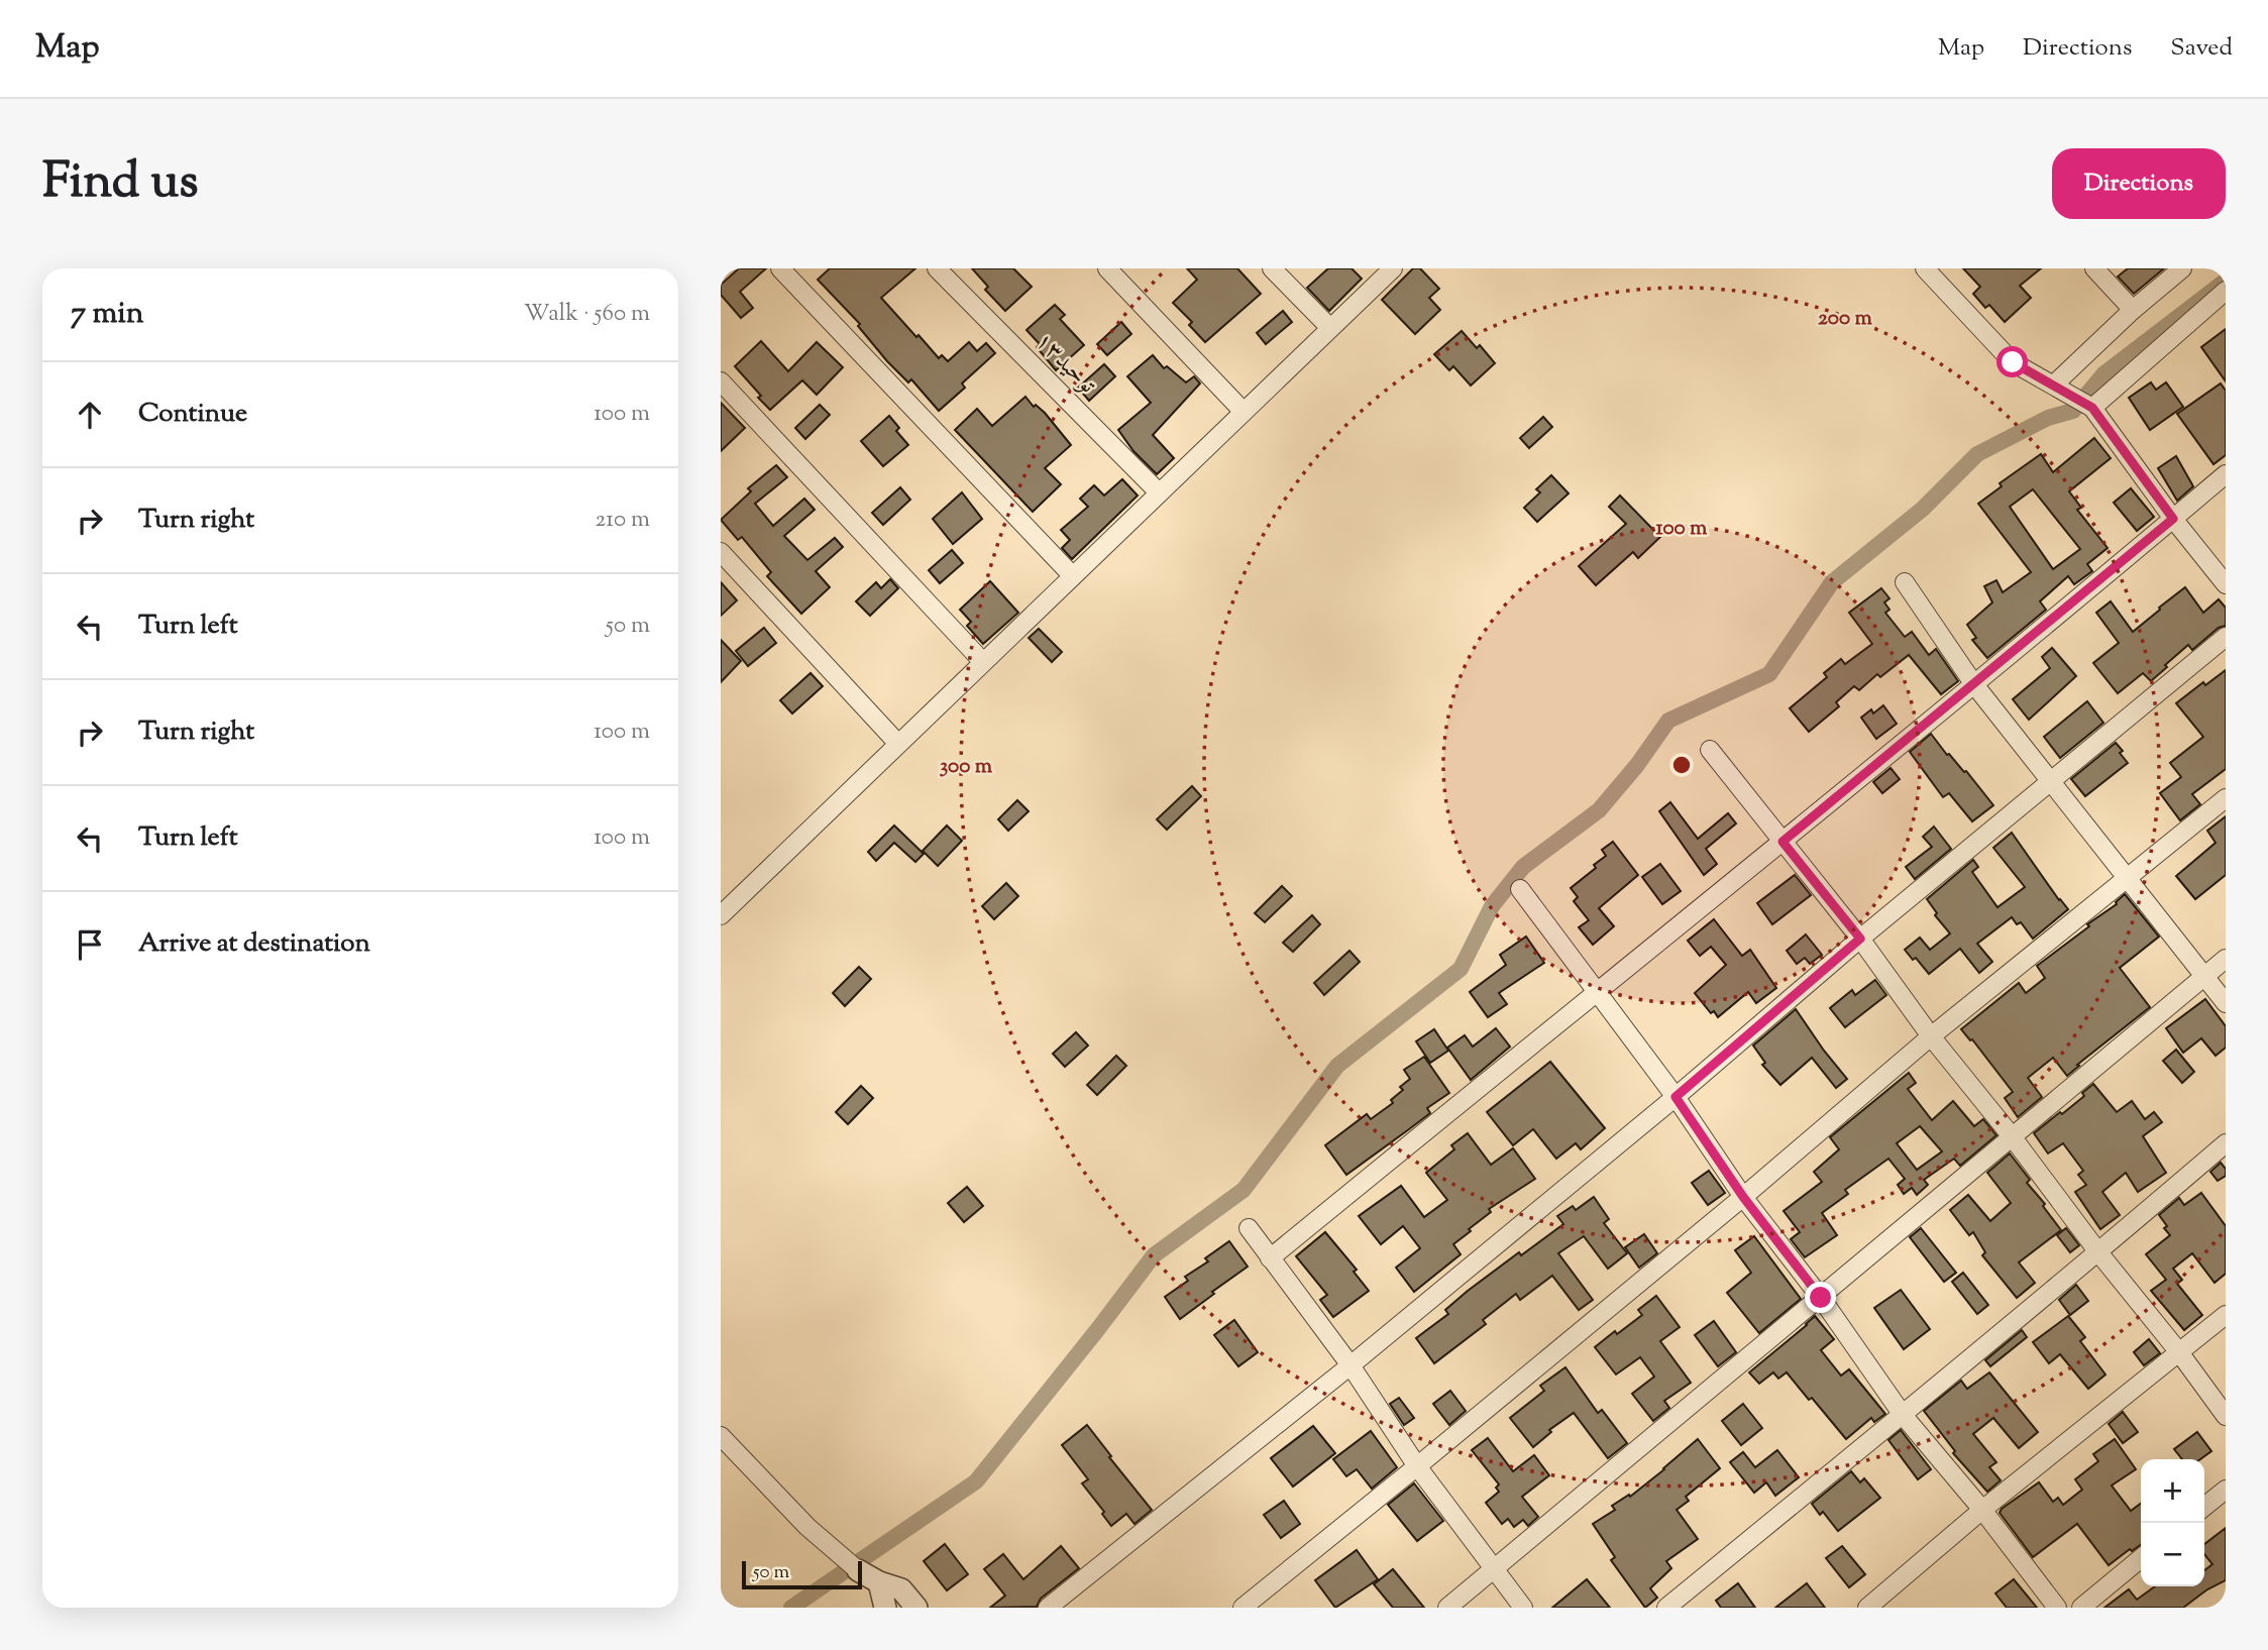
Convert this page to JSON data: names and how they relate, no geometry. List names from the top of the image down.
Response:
{
  "streets": {
    "street": ["توحید۱۳"]
  },
  "scale_bar": "50 m",
  "page": {
    "header": "Map",
    "nav": ["Map", "Directions", "Saved"],
    "title": "Find us",
    "buttons": "Directions",
    "heading": ["7 min", "Walk · 560 m"],
    "list": [
      ["Continue", "100 m"],
      ["Turn right", "210 m"],
      ["Turn left", "50 m"],
      ["Turn right", "100 m"],
      ["Turn left", "100 m"],
      "Arrive at destination"
    ],
    "map_buttons": ["+", "−"],
    "scale": "50 m"
  },
  "rings": ["200 m", "100 m", "300 m"]
}
